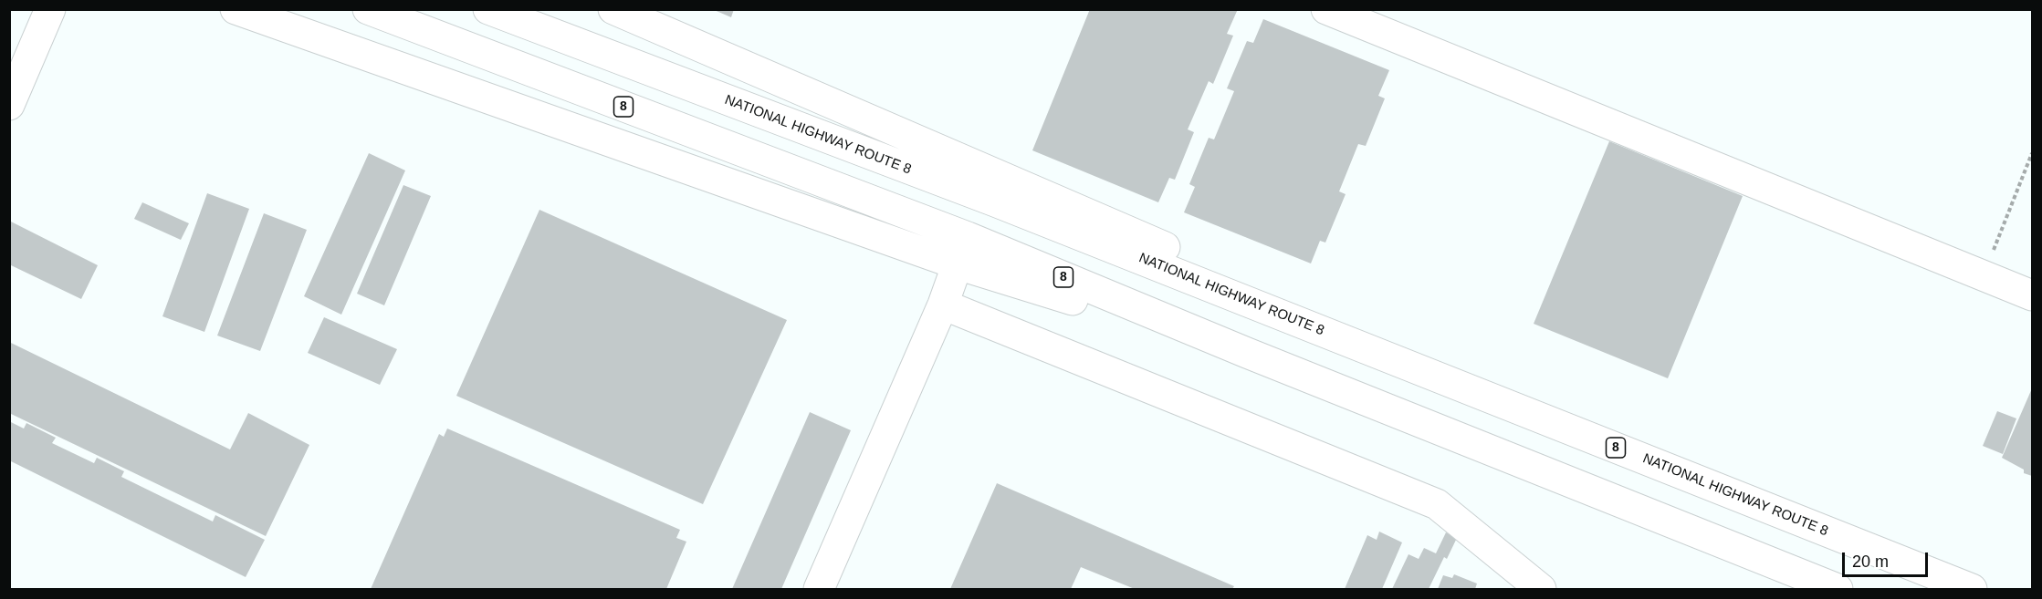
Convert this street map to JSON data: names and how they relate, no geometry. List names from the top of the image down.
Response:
{
  "streets": {
    "main road": ["8", "NATIONAL HIGHWAY ROUTE 8"]
  },
  "scale_bar": "20 m"
}
